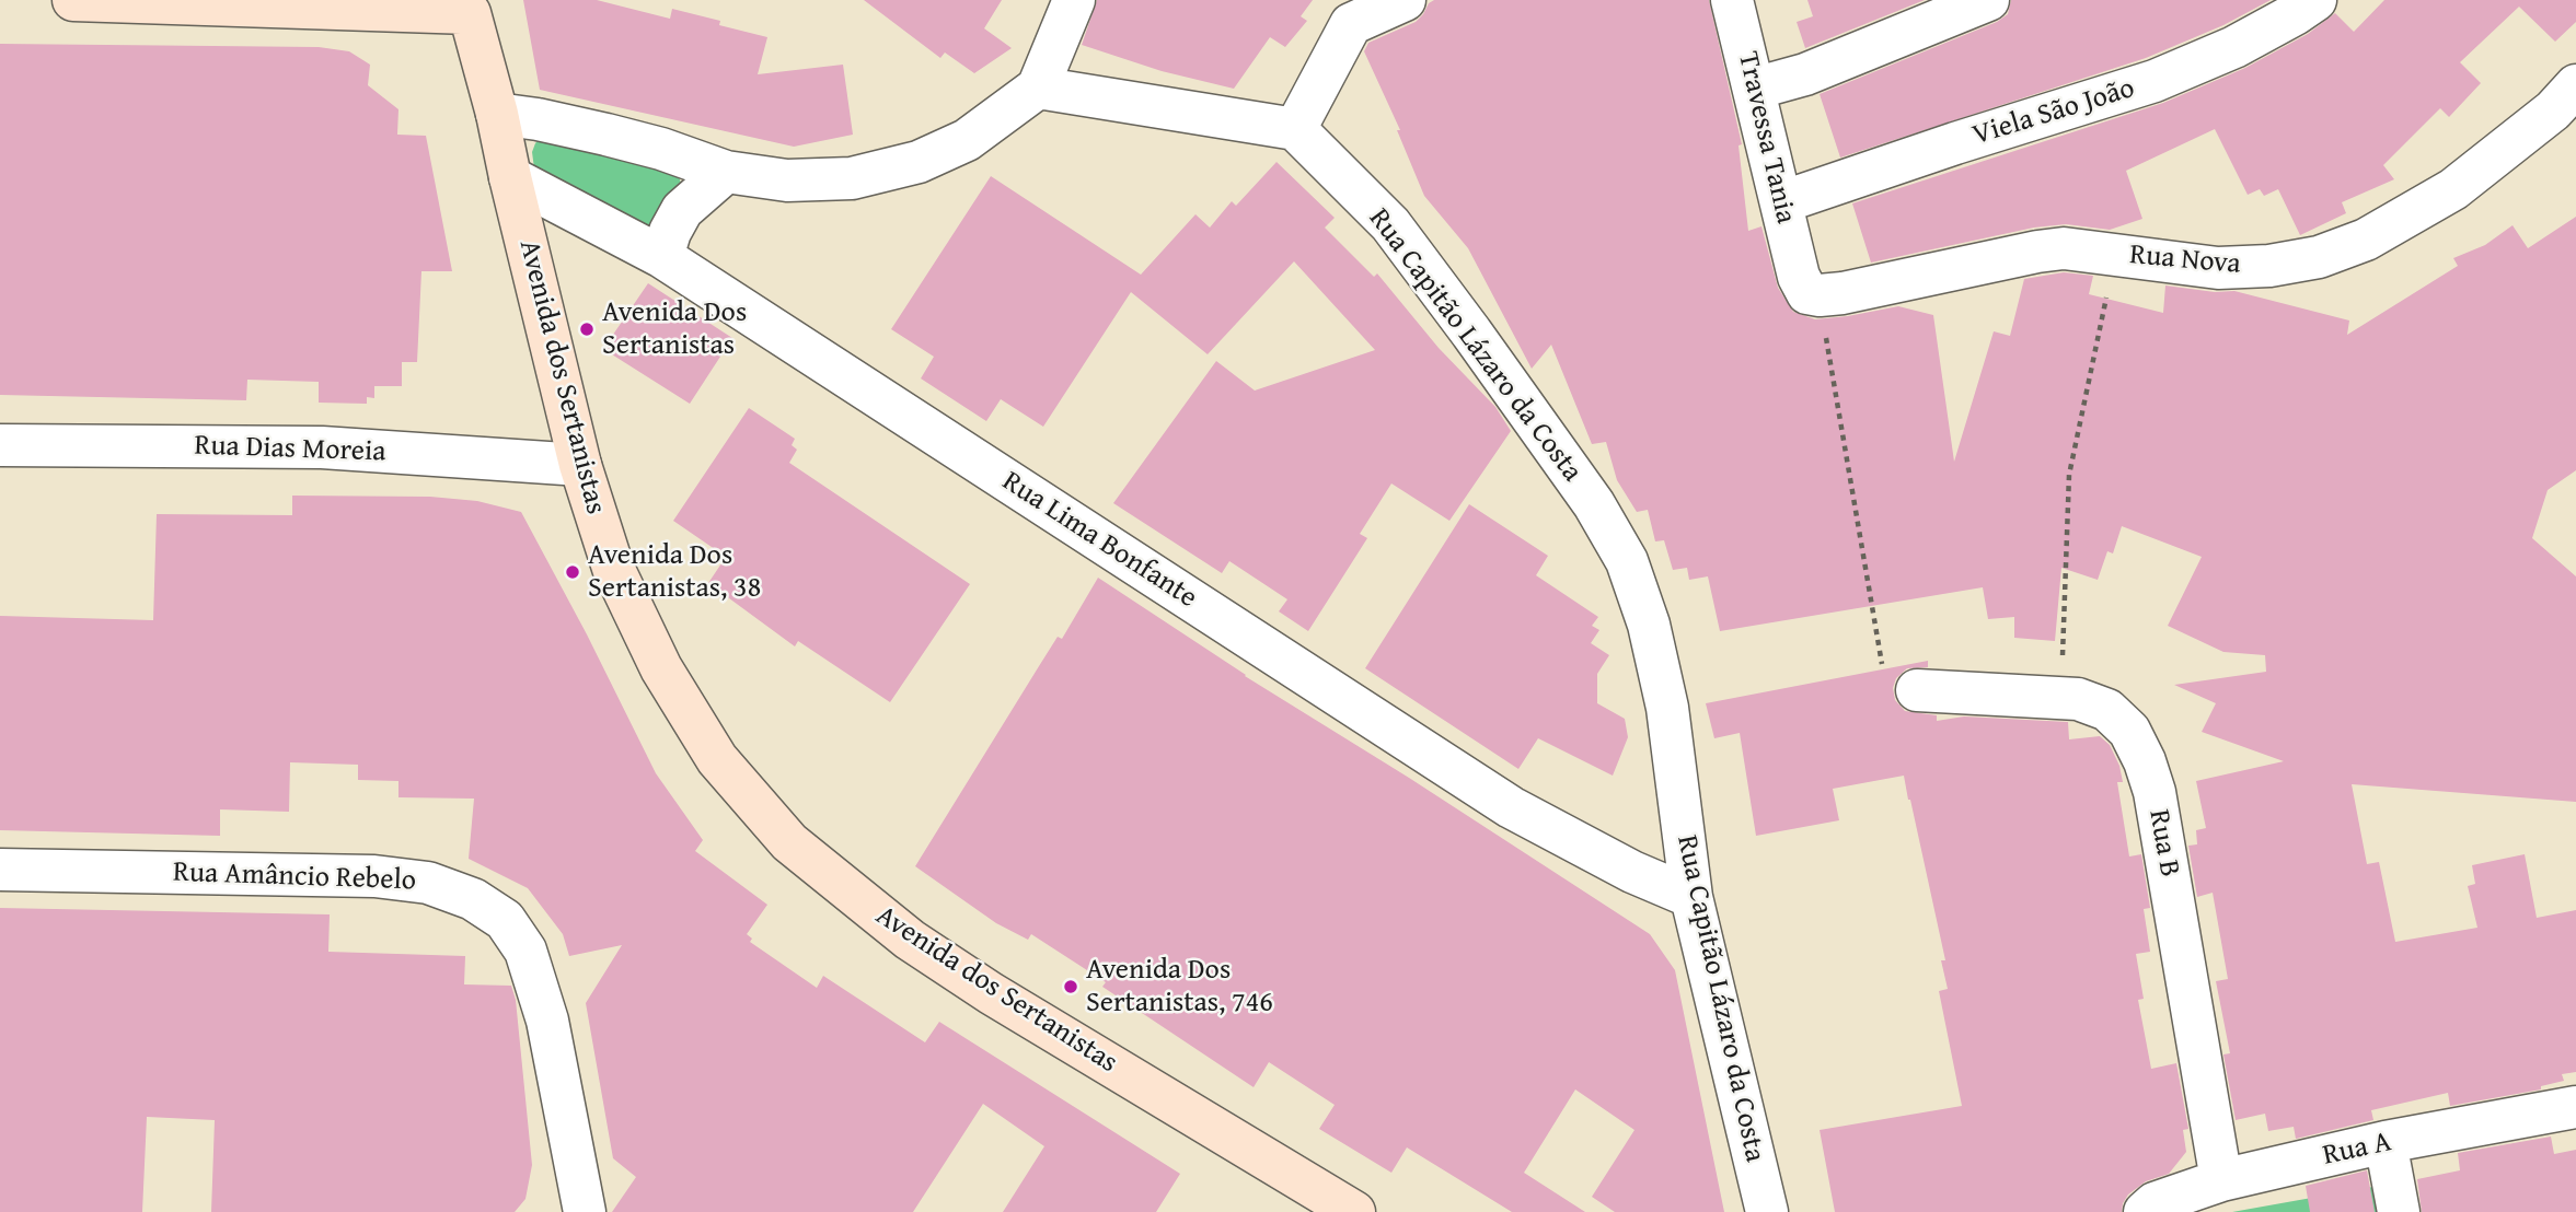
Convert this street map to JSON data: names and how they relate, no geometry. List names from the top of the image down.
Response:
{
  "streets": {
    "main road": ["Avenida dos Sertanistas"],
    "street": [
      "Viela São João",
      "Travessa Tania",
      "Rua Nova",
      "Rua Capitão Lázaro da Costa",
      "Rua Dias Moreia",
      "Rua Lima Bonfante",
      "Rua B",
      "Rua Amâncio Rebelo",
      "Rua A"
    ]
  },
  "crossings": [
    ["Viela São João", "Travessa Tania"],
    ["Travessa Tania", "Rua Nova"],
    ["Rua Capitão Lázaro da Costa", "Rua Lima Bonfante"],
    ["Avenida dos Sertanistas", "Rua Dias Moreia"],
    ["Avenida dos Sertanistas", "Rua Lima Bonfante"],
    ["Rua B", "Rua A"]
  ],
  "places": ["Avenida Dos Sertanistas", "Avenida Dos Sertanistas, 38", "Avenida Dos Sertanistas, 746"]
}
